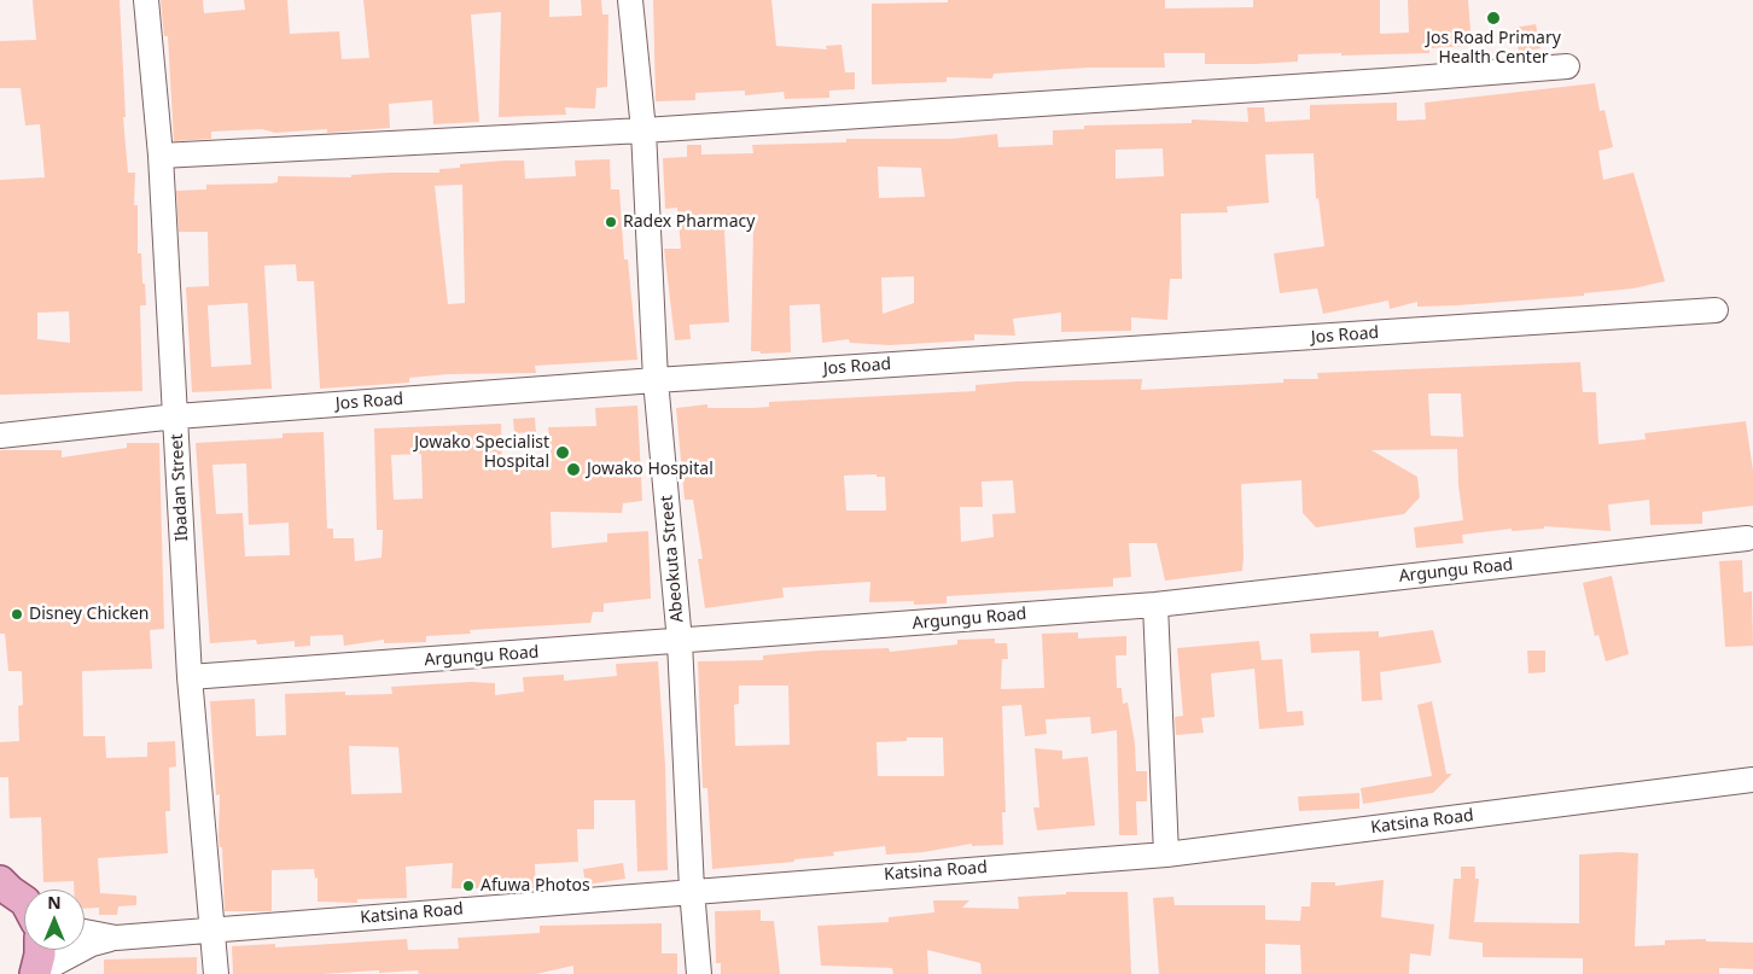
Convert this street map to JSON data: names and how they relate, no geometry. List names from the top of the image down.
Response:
{
  "streets": {
    "street": [
      "Jos Road",
      "Ibadan Street",
      "Abeokuta Street",
      "Argungu Road",
      "Katsina Road"
    ]
  },
  "crossings": [
    ["Jos Road", "Ibadan Street"],
    ["Jos Road", "Abeokuta Street"],
    ["Ibadan Street", "Argungu Road"],
    ["Ibadan Street", "Katsina Road"],
    ["Abeokuta Street", "Argungu Road"],
    ["Abeokuta Street", "Katsina Road"]
  ],
  "places": [
    "Jos Road Primary Health Center",
    "Radex Pharmacy",
    "Jowako Specialist Hospital",
    "Jowako Hospital",
    "Disney Chicken",
    "Afuwa Photos"
  ],
  "north": "top"
}
